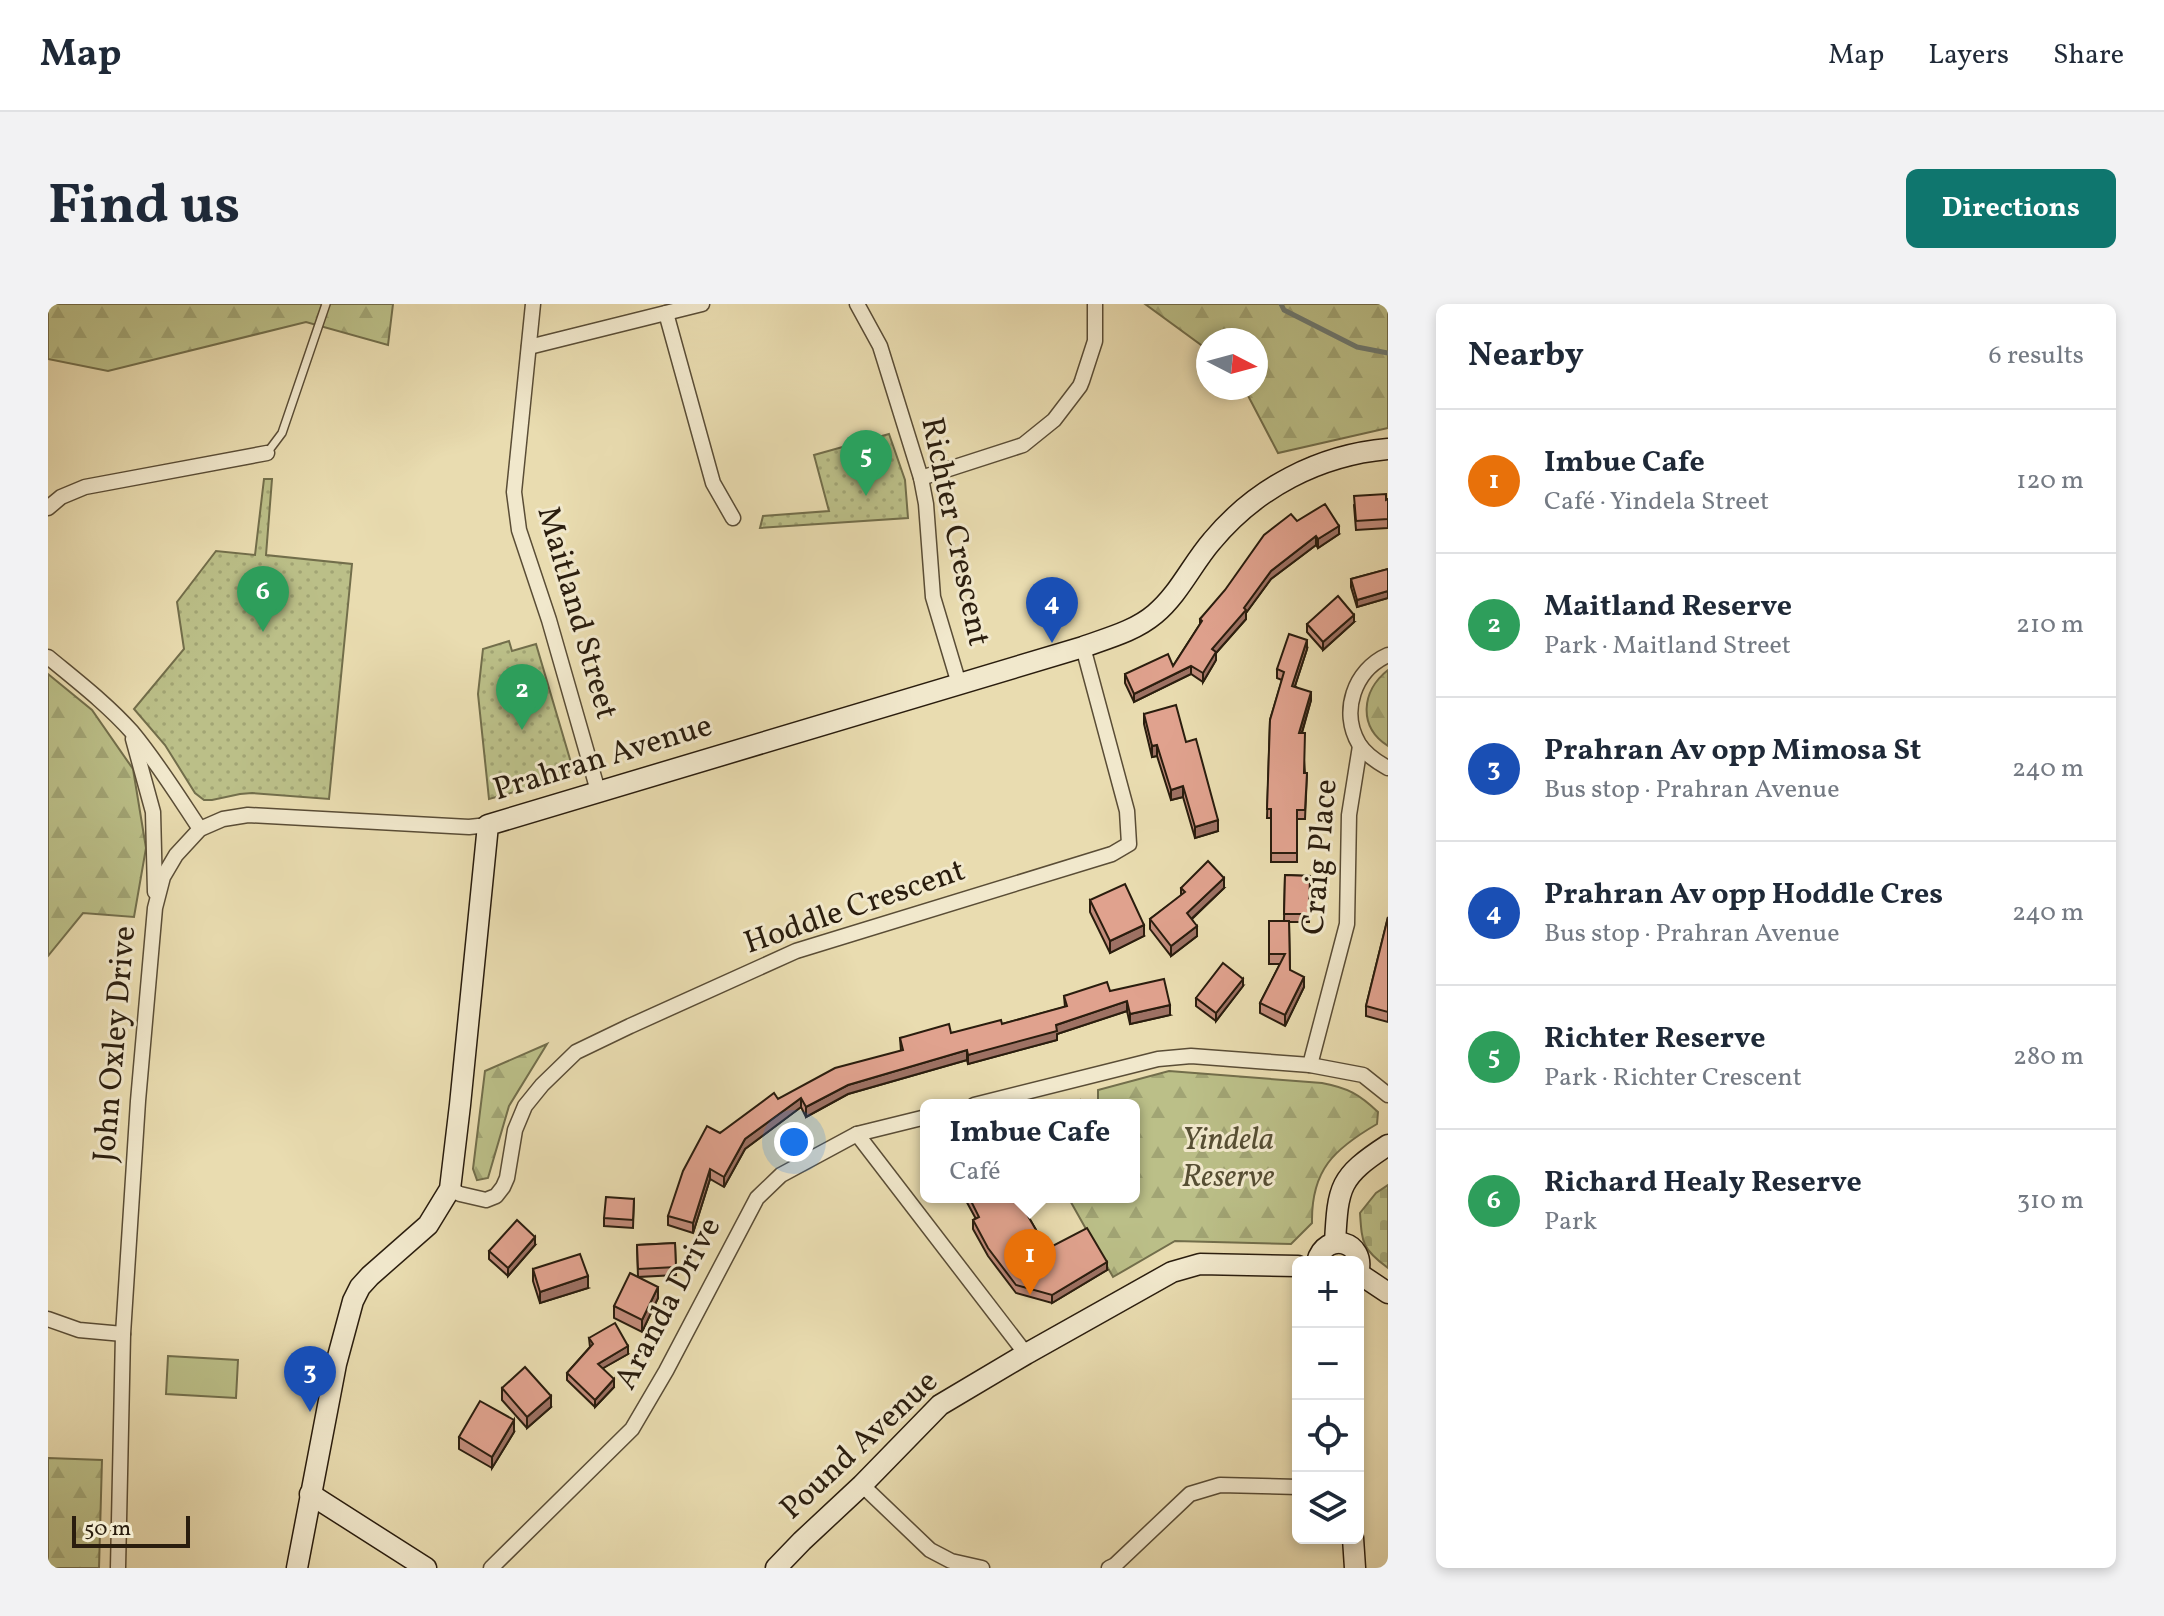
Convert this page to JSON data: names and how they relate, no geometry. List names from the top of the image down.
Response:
{
  "streets": {
    "street": [
      "Richter Crescent",
      "Maitland Street",
      "Prahran Avenue",
      "Craig Place",
      "Hoddle Crescent",
      "John Oxley Drive",
      "Aranda Drive",
      "Pound Avenue"
    ]
  },
  "crossings": [
    ["Richter Crescent", "Prahran Avenue"],
    ["Maitland Street", "Prahran Avenue"],
    ["Prahran Avenue", "Hoddle Crescent"]
  ],
  "parks": ["Yindela Reserve"],
  "scale_bar": "50 m",
  "north": "right",
  "page": {
    "header": "Map",
    "nav": ["Map", "Layers", "Share"],
    "title": "Find us",
    "buttons": "Directions",
    "heading": ["Nearby", "6 results"],
    "list": [
      {
        "mark": "1",
        "name": "Imbue Cafe",
        "note": "Café · Yindela Street",
        "value": "120 m"
      },
      {
        "mark": "2",
        "name": "Maitland Reserve",
        "note": "Park · Maitland Street",
        "value": "210 m"
      },
      {
        "mark": "3",
        "name": "Prahran Av opp Mimosa St",
        "note": "Bus stop · Prahran Avenue",
        "value": "240 m"
      },
      {
        "mark": "4",
        "name": "Prahran Av opp Hoddle Cres",
        "note": "Bus stop · Prahran Avenue",
        "value": "240 m"
      },
      {
        "mark": "5",
        "name": "Richter Reserve",
        "note": "Park · Richter Crescent",
        "value": "280 m"
      },
      {
        "mark": "6",
        "name": "Richard Healy Reserve",
        "note": "Park",
        "value": "310 m"
      }
    ],
    "pins": [
      "5",
      "6",
      "4",
      "2",
      "1",
      "3"
    ],
    "popup": ["Imbue Cafe", "Café"],
    "map_buttons": ["+", "−"],
    "scale": "50 m"
  }
}
